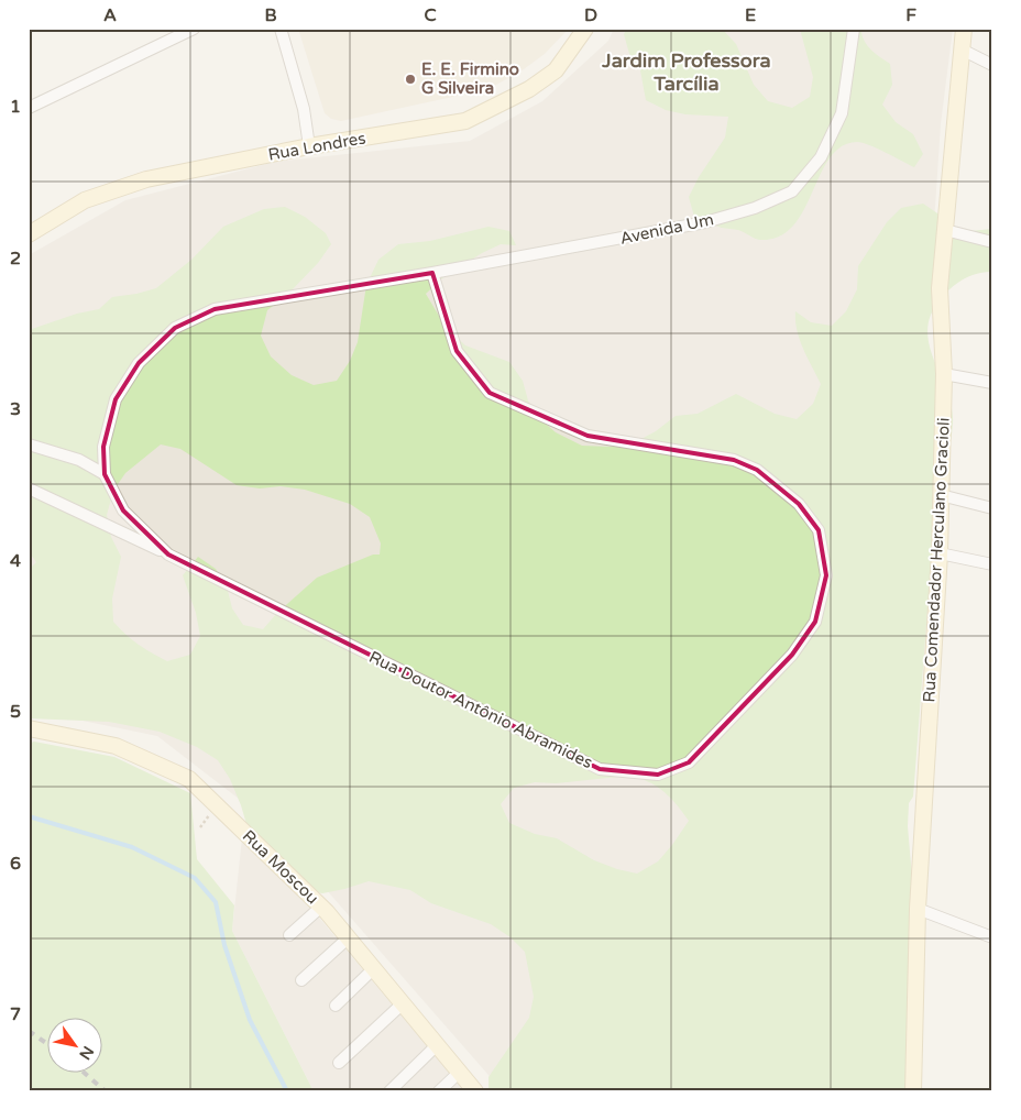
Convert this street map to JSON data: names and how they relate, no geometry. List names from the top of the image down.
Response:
{
  "streets": {
    "street": [
      "Rua Londres",
      "Avenida Um",
      "Rua Comendador Herculano Gracioli",
      "Rua Doutor Antônio Abramides",
      "Rua Moscou"
    ]
  },
  "crossings": [
    ["Avenida Um", "Rua Doutor Antônio Abramides"]
  ],
  "districts": ["Jardim Professora Tarcília"],
  "places": ["E. E. Firmino G Silveira"],
  "north": "bottom right",
  "grid": {
    "columns": [
      "A",
      "B",
      "C",
      "D",
      "E",
      "F"
    ],
    "rows": [
      "1",
      "2",
      "3",
      "4",
      "5",
      "6",
      "7"
    ]
  }
}
